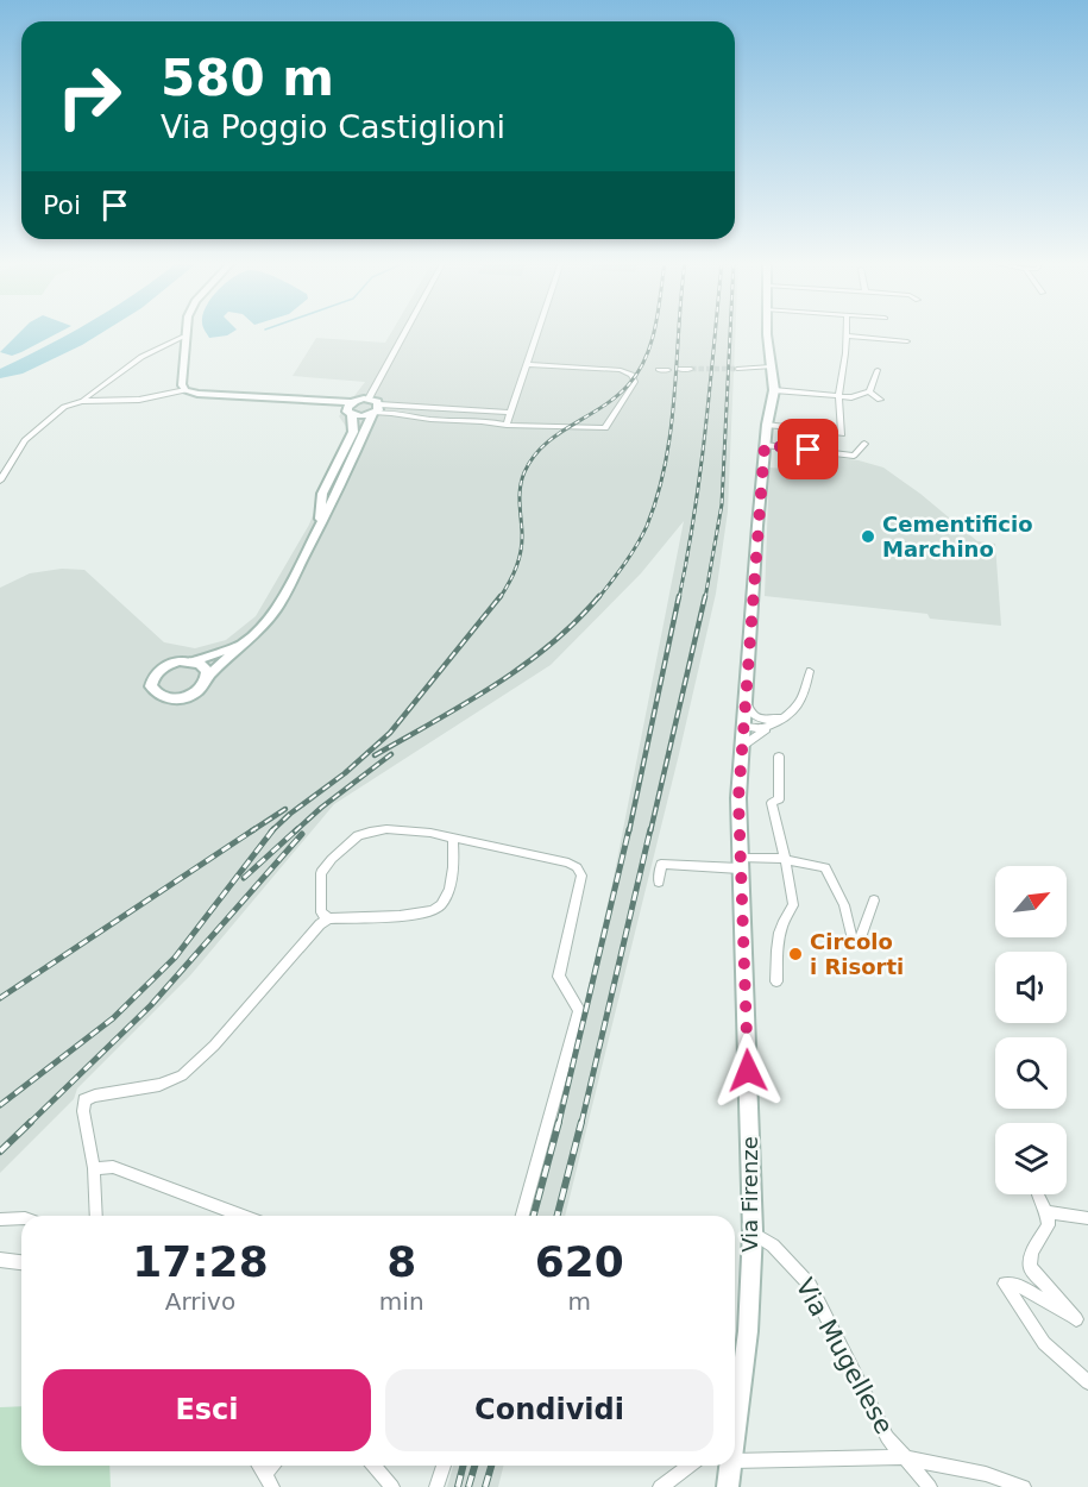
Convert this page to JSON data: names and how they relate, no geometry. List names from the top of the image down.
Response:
{
  "streets": {
    "street": ["Via Firenze", "Via Mugellese"]
  },
  "crossings": [
    ["Via Firenze", "Via Mugellese"]
  ],
  "places": ["Cementificio Marchino", "Circolo i Risorti"],
  "north": "top right",
  "page": {
    "turn": ["580 m", "Via Poggio Castiglioni"],
    "then": "Poi",
    "eta": [
      "17:28",
      "Arrivo",
      "8",
      "min",
      "620",
      "m"
    ],
    "buttons": ["Esci", "Condividi"]
  }
}
